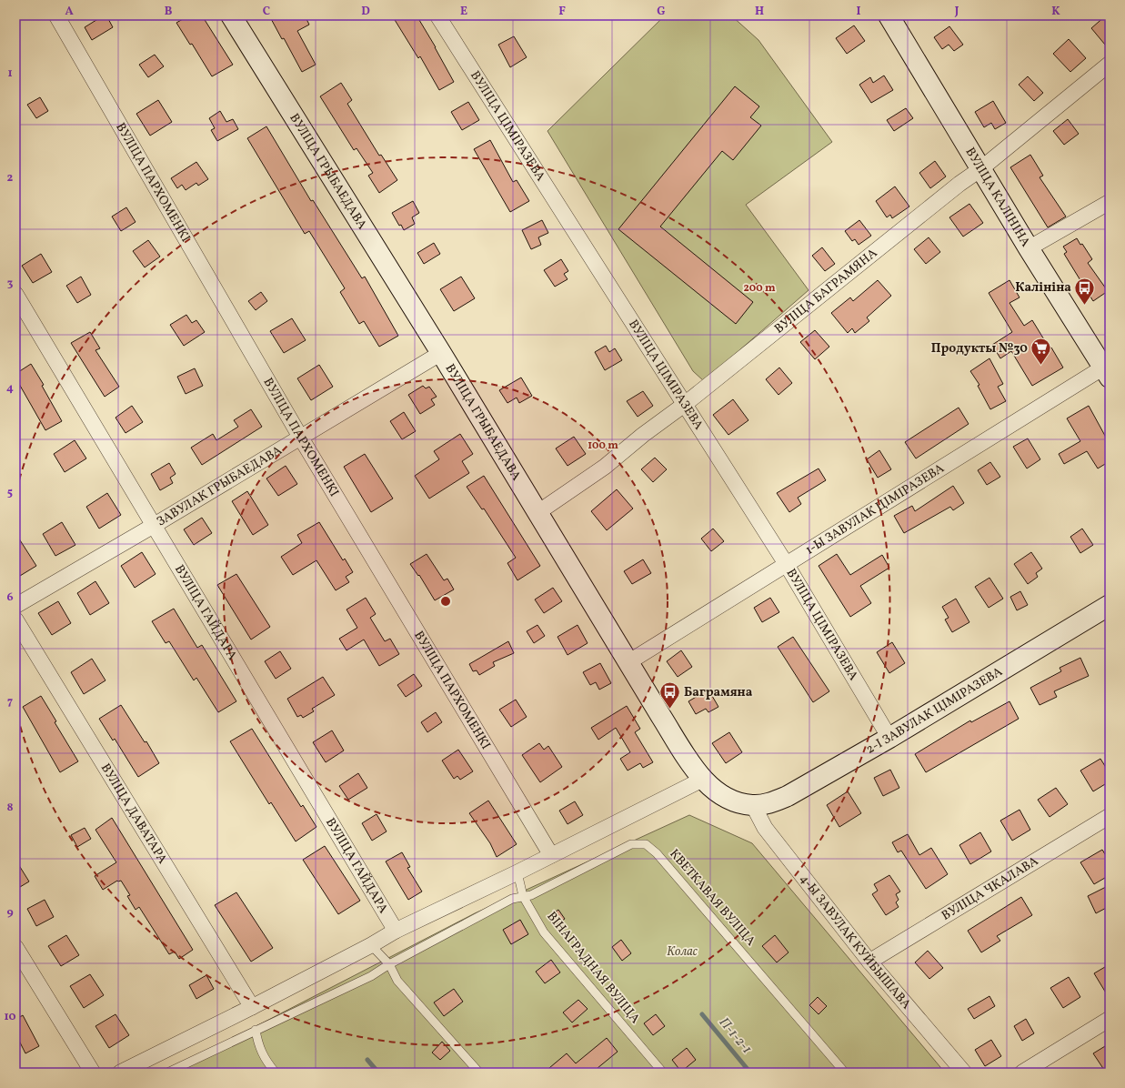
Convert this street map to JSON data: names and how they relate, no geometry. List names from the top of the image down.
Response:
{
  "streets": {
    "street": [
      "ВУЛІЦА ЦІМІРАЗЕВА",
      "ВУЛІЦА ГРЫБАЕДАВА",
      "ВУЛІЦА ПАРХОМЕНКІ",
      "ВУЛІЦА КАЛІНІНА",
      "ВУЛІЦА БАГРАМЯНА",
      "ЗАВУЛАК ГРЫБАЕДАВА",
      "1-Ы ЗАВУЛАК ЦІМІРАЗЕВА",
      "ВУЛІЦА ГАЙДАРА",
      "2-І ЗАВУЛАК ЦІМІРАЗЕВА",
      "ВУЛІЦА ДАВАТАРА",
      "ВУЛІЦА ЧКАЛАВА",
      "4-Ы ЗАВУЛАК КУЙБЫШАВА"
    ],
    "lane": ["КВЕТКАВАЯ ВУЛІЦА", "ВІНАГРАДНАЯ ВУЛІЦА"]
  },
  "crossings": [
    ["ВУЛІЦА ЦІМІРАЗЕВА", "ВУЛІЦА БАГРАМЯНА"],
    ["ВУЛІЦА ЦІМІРАЗЕВА", "1-Ы ЗАВУЛАК ЦІМІРАЗЕВА"],
    ["ВУЛІЦА ЦІМІРАЗЕВА", "2-І ЗАВУЛАК ЦІМІРАЗЕВА"],
    ["ВУЛІЦА ГРЫБАЕДАВА", "ВУЛІЦА БАГРАМЯНА"],
    ["ВУЛІЦА ГРЫБАЕДАВА", "ЗАВУЛАК ГРЫБАЕДАВА"],
    ["ВУЛІЦА ГРЫБАЕДАВА", "1-Ы ЗАВУЛАК ЦІМІРАЗЕВА"],
    ["ВУЛІЦА ГРЫБАЕДАВА", "2-І ЗАВУЛАК ЦІМІРАЗЕВА"],
    ["ВУЛІЦА ГРЫБАЕДАВА", "4-Ы ЗАВУЛАК КУЙБЫШАВА"],
    ["ВУЛІЦА ПАРХОМЕНКІ", "ЗАВУЛАК ГРЫБАЕДАВА"],
    ["ВУЛІЦА КАЛІНІНА", "ВУЛІЦА БАГРАМЯНА"],
    ["ВУЛІЦА КАЛІНІНА", "1-Ы ЗАВУЛАК ЦІМІРАЗЕВА"],
    ["ЗАВУЛАК ГРЫБАЕДАВА", "ВУЛІЦА ГАЙДАРА"],
    ["2-І ЗАВУЛАК ЦІМІРАЗЕВА", "4-Ы ЗАВУЛАК КУЙБЫШАВА"],
    ["ВУЛІЦА ЧКАЛАВА", "4-Ы ЗАВУЛАК КУЙБЫШАВА"],
    ["КВЕТКАВАЯ ВУЛІЦА", "ВІНАГРАДНАЯ ВУЛІЦА"]
  ],
  "water": ["П-1-2-1"],
  "parks": ["Колас"],
  "places": {
    "bus stop": ["Калініна", "Баграмяна"],
    "supermarket": ["Продукты №30"]
  },
  "grid": {
    "columns": [
      "A",
      "B",
      "C",
      "D",
      "E",
      "F",
      "G",
      "H",
      "I",
      "J",
      "K"
    ],
    "rows": [
      "1",
      "2",
      "3",
      "4",
      "5",
      "6",
      "7",
      "8",
      "9",
      "10"
    ]
  },
  "rings": ["200 m", "100 m"]
}
